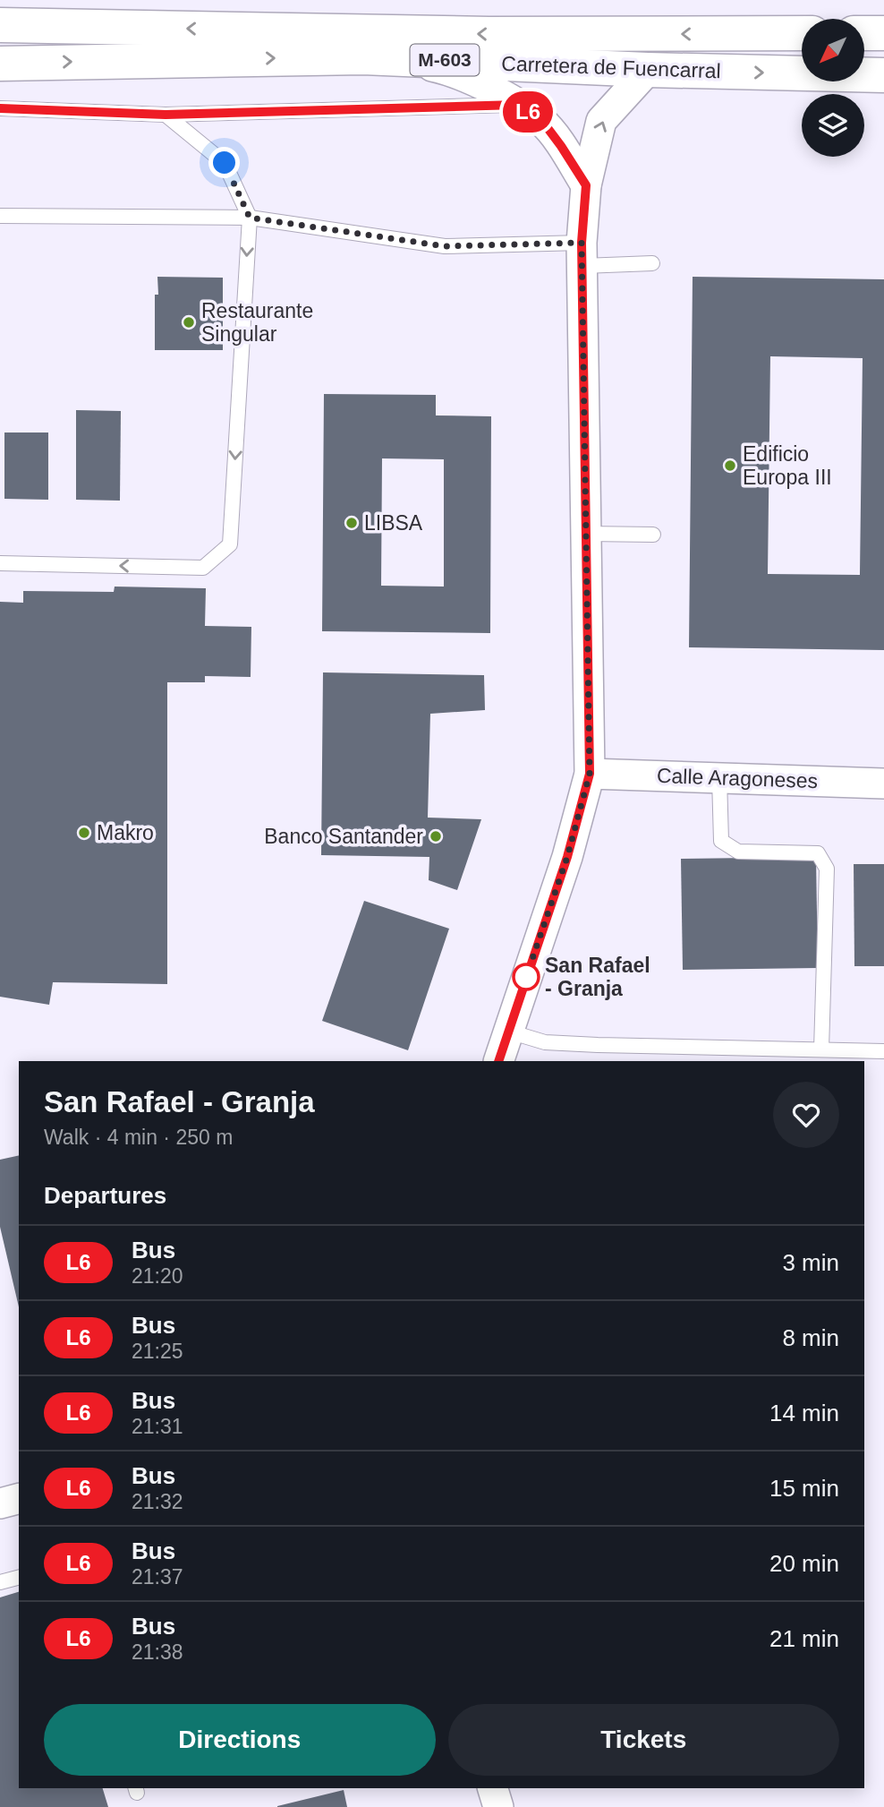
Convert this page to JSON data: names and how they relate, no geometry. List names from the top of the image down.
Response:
{
  "streets": {
    "highway": ["M-603", "Carretera de Fuencarral"],
    "street": ["Calle Aragoneses"]
  },
  "places": [
    "Restaurante Singular",
    "Edificio Europa III",
    "LIBSA",
    "Makro",
    "Banco Santander",
    "San Rafael - Granja"
  ],
  "lines": ["bus line L6"],
  "north": "bottom left",
  "page": {
    "on_map": "L6",
    "heading": [
      ["San Rafael - Granja", "Walk · 4 min · 250 m"],
      "Departures"
    ],
    "list": [
      {
        "mark": "L6",
        "name": "Bus",
        "note": "21:20",
        "value": "3 min"
      },
      {
        "mark": "L6",
        "name": "Bus",
        "note": "21:25",
        "value": "8 min"
      },
      {
        "mark": "L6",
        "name": "Bus",
        "note": "21:31",
        "value": "14 min"
      },
      {
        "mark": "L6",
        "name": "Bus",
        "note": "21:32",
        "value": "15 min"
      },
      {
        "mark": "L6",
        "name": "Bus",
        "note": "21:37",
        "value": "20 min"
      },
      {
        "mark": "L6",
        "name": "Bus",
        "note": "21:38",
        "value": "21 min"
      }
    ],
    "buttons": ["Directions", "Tickets"]
  }
}
